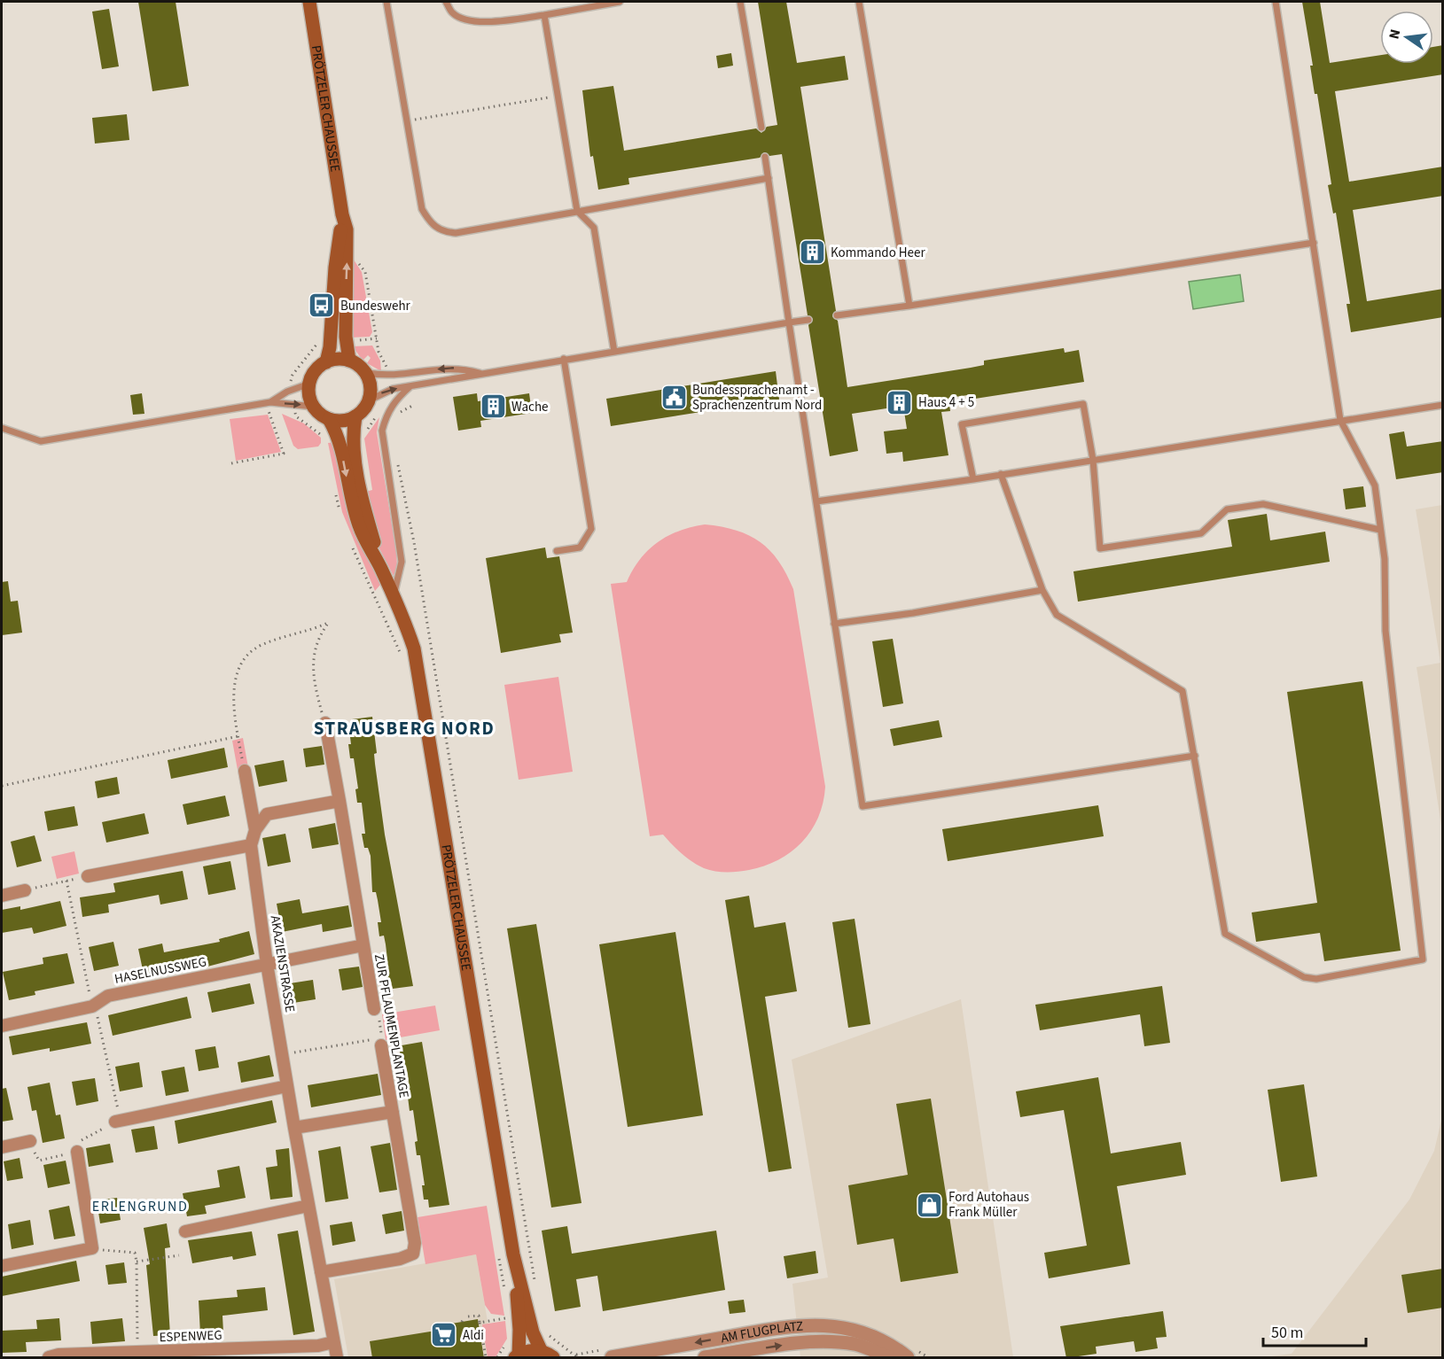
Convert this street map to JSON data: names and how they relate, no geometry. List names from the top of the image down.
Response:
{
  "streets": {
    "main road": ["PRÖTZELER CHAUSSEE"],
    "street": [
      "AKAZIENSTRASSE",
      "HASELNUSSWEG",
      "ZUR PFLAUMENPLANTAGE",
      "AM FLUGPLATZ",
      "ESPENWEG"
    ]
  },
  "crossings": [
    ["AKAZIENSTRASSE", "HASELNUSSWEG"],
    ["AKAZIENSTRASSE", "ZUR PFLAUMENPLANTAGE"],
    ["AKAZIENSTRASSE", "ESPENWEG"],
    ["HASELNUSSWEG", "ZUR PFLAUMENPLANTAGE"]
  ],
  "districts": ["STRAUSBERG NORD", "ERLENGRUND"],
  "places": {
    "building": ["Kommando Heer", "Haus 4 + 5", "Wache"],
    "bus stop": ["Bundeswehr"],
    "public building": ["Bundessprachenamt - Sprachenzentrum Nord"],
    "shop": ["Ford Autohaus Frank Müller"],
    "supermarket": ["Aldi"]
  },
  "scale_bar": "50 m",
  "north": "left"
}
